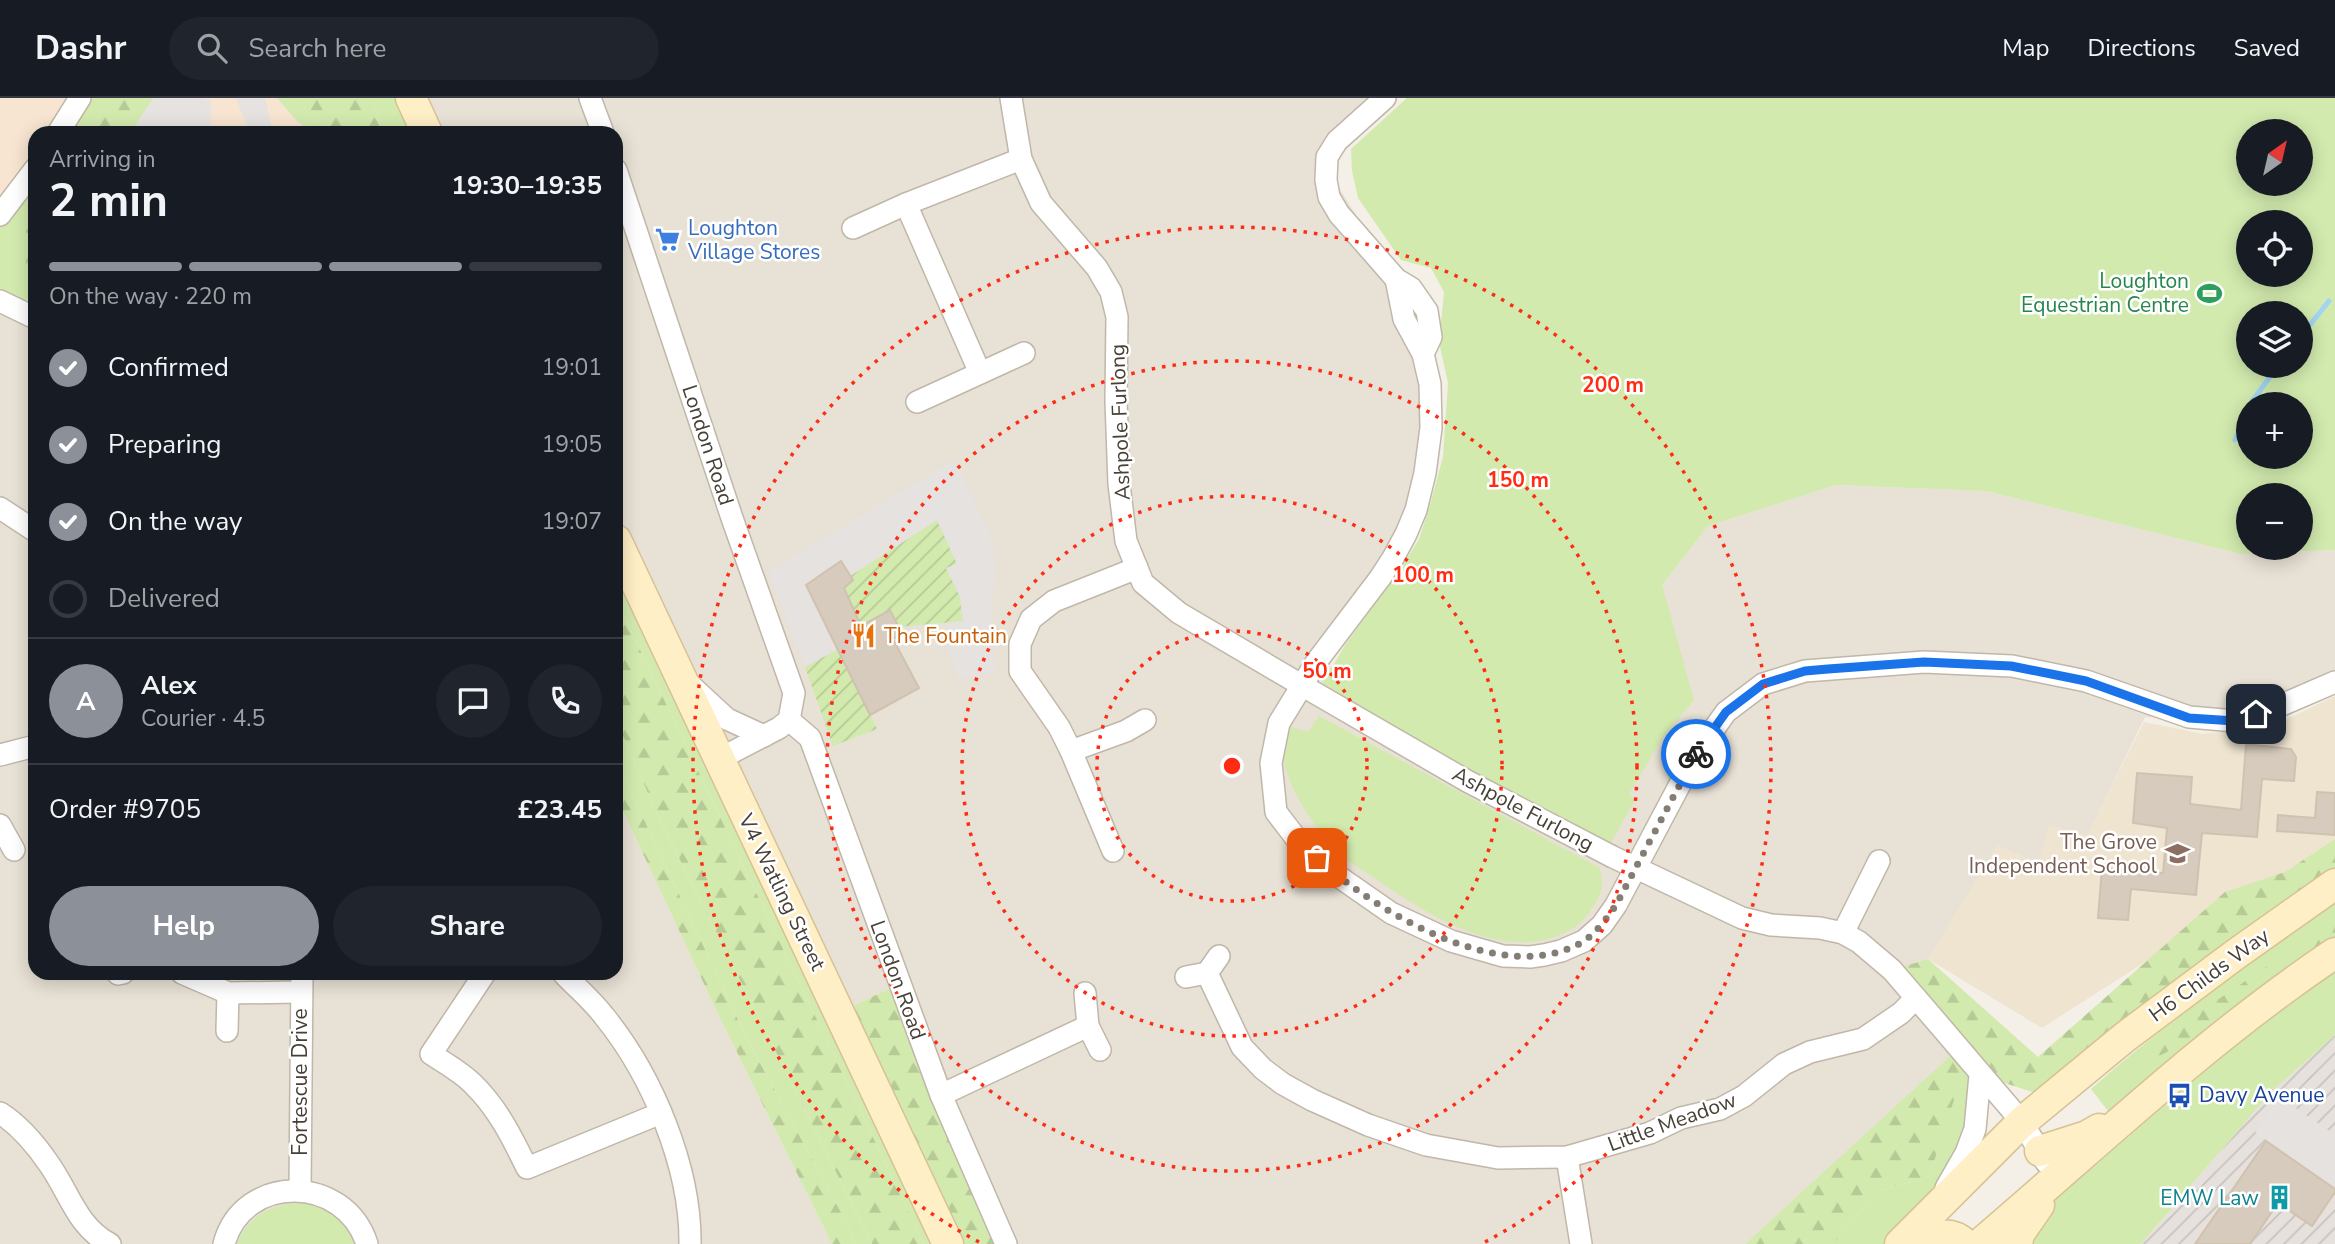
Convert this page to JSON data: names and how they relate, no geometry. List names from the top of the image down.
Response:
{
  "streets": {
    "street": [
      "Ashpole Furlong",
      "London Road",
      "V4 Watling Street",
      "H6 Childs Way",
      "Fortescue Drive",
      "Little Meadow"
    ]
  },
  "crossings": [
    ["Ashpole Furlong", "H6 Childs Way"],
    ["Ashpole Furlong", "Little Meadow"]
  ],
  "places": {
    "supermarket": ["Loughton Village Stores"],
    "sports": ["Loughton Equestrian Centre"],
    "restaurant": ["The Fountain"],
    "school or university": ["The Grove Independent School"],
    "bus stop": ["Davy Avenue"],
    "building": ["EMW Law"]
  },
  "north": "top right",
  "page": {
    "header": "Dashr",
    "search": "Search here",
    "nav": ["Map", "Directions", "Saved"],
    "map_buttons": ["+", "−"],
    "heading": ["2 min", "Arriving in", "19:30–19:35"],
    "panel": [
      "Alex",
      "Courier · 4.5",
      "Order #9705",
      "£23.45"
    ],
    "bar": "On the way · 220 m",
    "list": [
      ["Confirmed", "19:01"],
      ["Preparing", "19:05"],
      ["On the way", "19:07"],
      "Delivered"
    ],
    "round": "A",
    "buttons": ["Help", "Share"]
  },
  "rings": [
    "200 m",
    "150 m",
    "100 m",
    "50 m"
  ]
}
